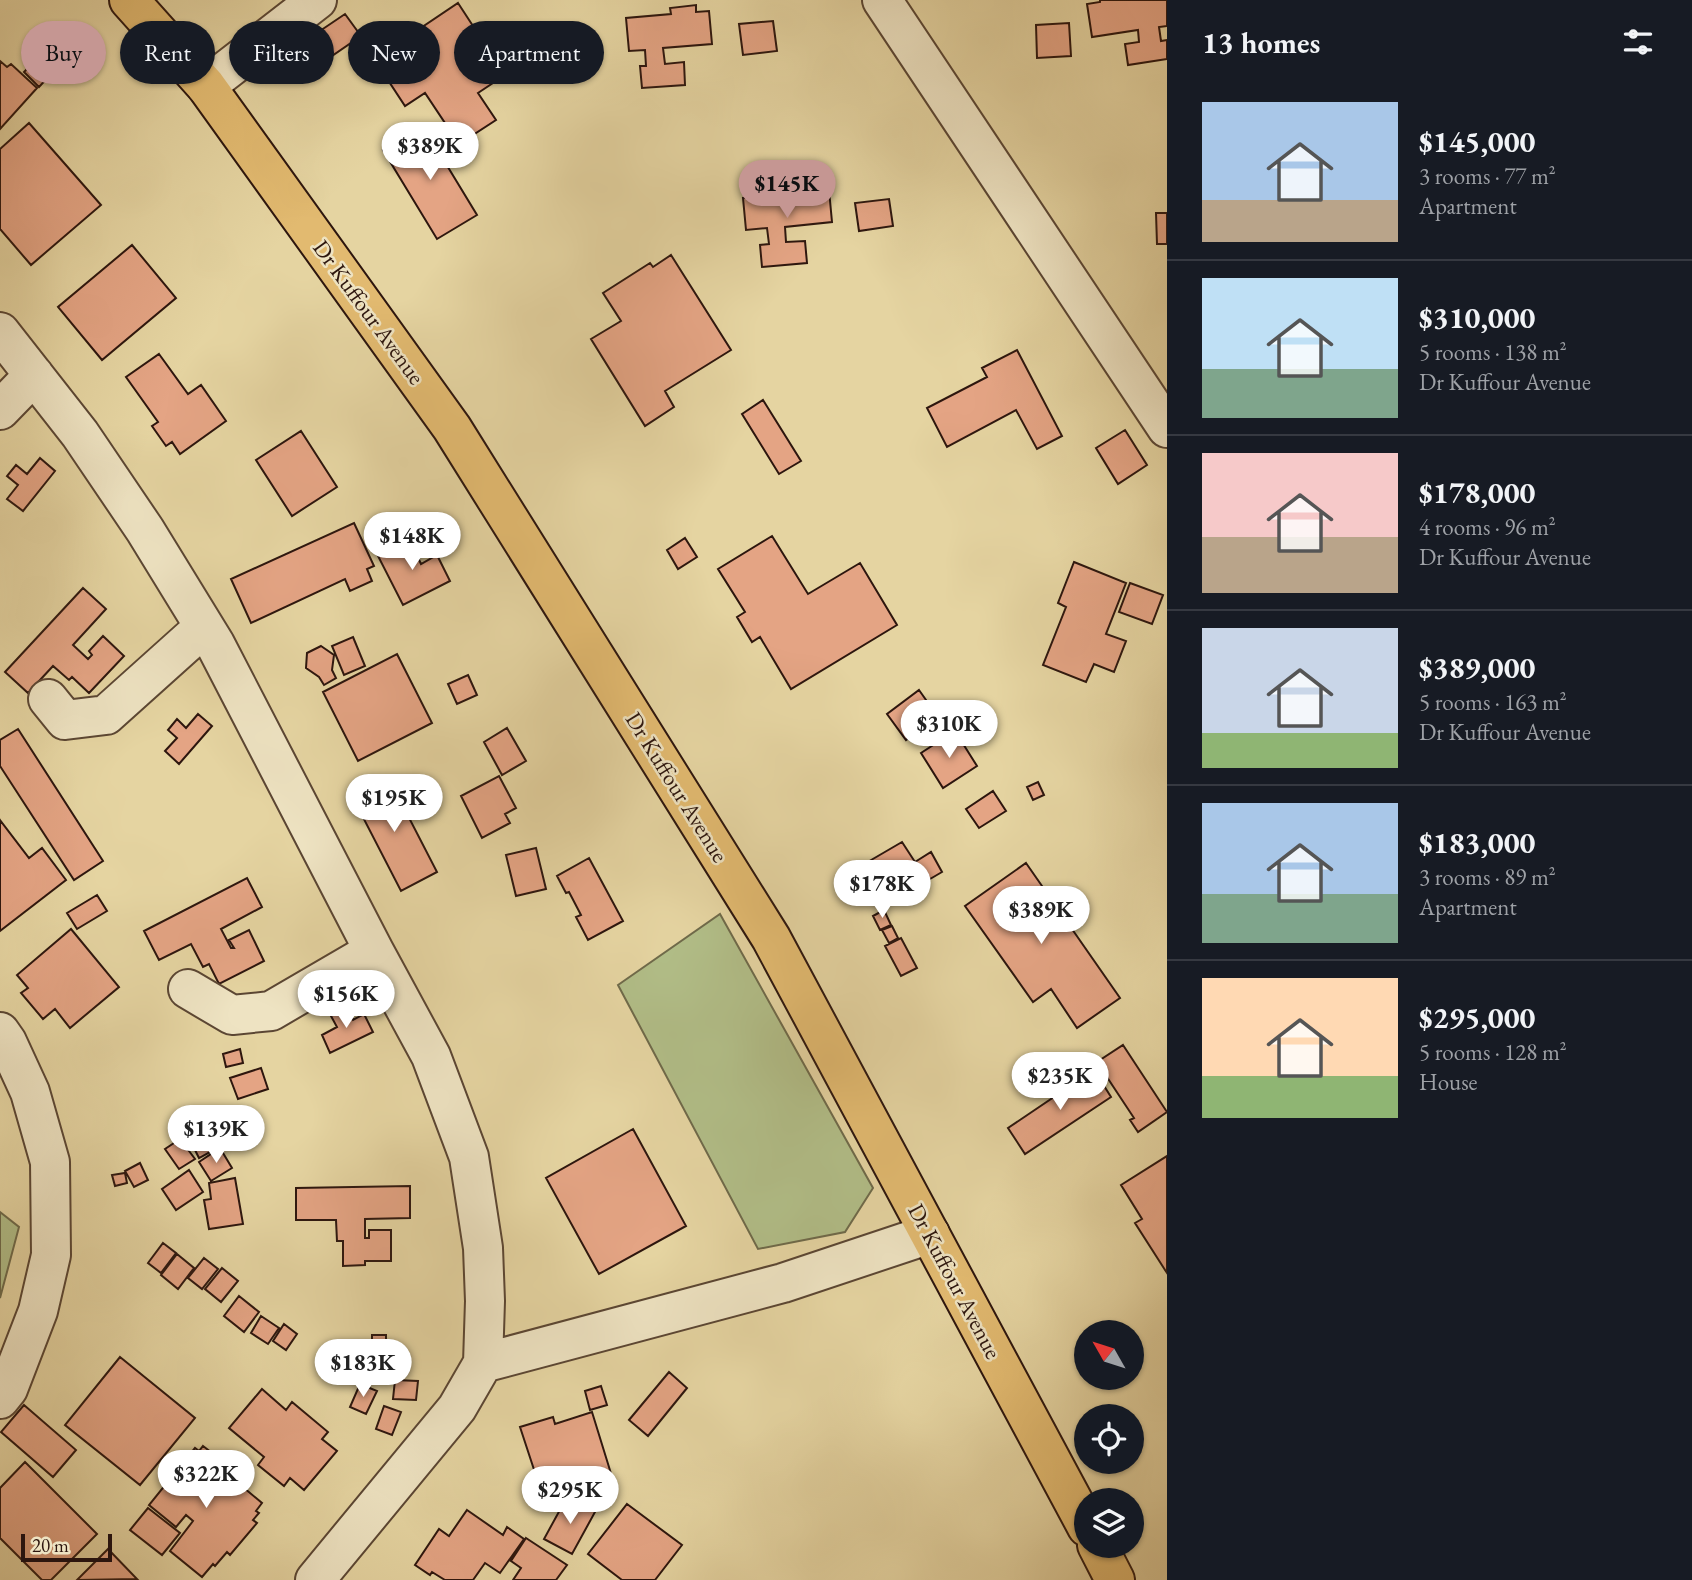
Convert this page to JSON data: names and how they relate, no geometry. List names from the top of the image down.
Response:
{
  "streets": {
    "main road": ["Dr Kuffour Avenue"]
  },
  "scale_bar": "20 m",
  "north": "top left",
  "page": {
    "heading": "13 homes",
    "chip": [
      "Buy",
      "Rent",
      "Filters",
      "New",
      "Apartment"
    ],
    "list": [
      {
        "name": "$145,000",
        "note": "3 rooms · 77 m² · Apartment"
      },
      {
        "name": "$310,000",
        "note": "5 rooms · 138 m² · Dr Kuffour Avenue"
      },
      {
        "name": "$178,000",
        "note": "4 rooms · 96 m² · Dr Kuffour Avenue"
      },
      {
        "name": "$389,000",
        "note": "5 rooms · 163 m² · Dr Kuffour Avenue"
      },
      {
        "name": "$183,000",
        "note": "3 rooms · 89 m² · Apartment"
      },
      {
        "name": "$295,000",
        "note": "5 rooms · 128 m² · House"
      }
    ],
    "price": [
      "$389K",
      "$145K",
      "$148K",
      "$310K",
      "$195K",
      "$178K",
      "$389K",
      "$156K",
      "$235K",
      "$139K",
      "$183K",
      "$322K",
      "$295K"
    ],
    "scale": "20 m"
  }
}
